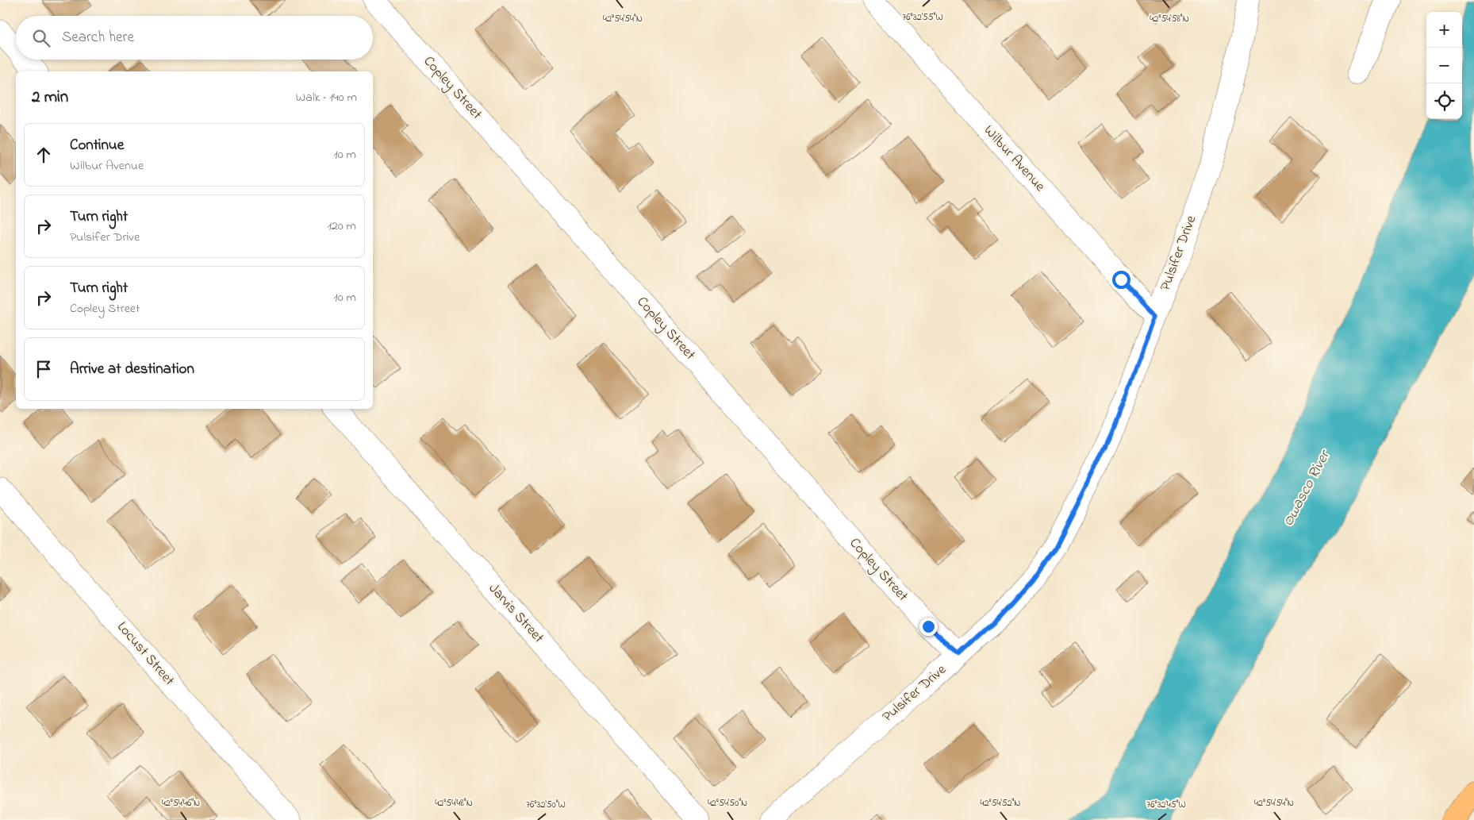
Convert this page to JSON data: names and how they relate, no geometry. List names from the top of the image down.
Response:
{
  "streets": {
    "street": [
      "Copley Street",
      "Wilbur Avenue",
      "Pulsifer Drive",
      "Jarvis Street",
      "Locust Street"
    ]
  },
  "crossings": [
    ["Copley Street", "Pulsifer Drive"],
    ["Wilbur Avenue", "Pulsifer Drive"]
  ],
  "water": ["Owasco River"],
  "page": {
    "map_buttons": ["+", "−"],
    "search": "Search here",
    "heading": ["2 min", "Walk · 140 m"],
    "list": [
      ["Continue", "Wilbur Avenue", "10 m"],
      ["Turn right", "Pulsifer Drive", "120 m"],
      ["Turn right", "Copley Street", "10 m"],
      "Arrive at destination"
    ]
  },
  "coordinates": [
    "76°32'55\"W",
    "42°54'54\"N",
    "42°54'58\"N",
    "42°54'46\"N",
    "42°54'48\"N",
    "42°54'50\"N",
    "42°54'52\"N",
    "76°32'50\"W",
    "76°32'45\"W"
  ]
}
